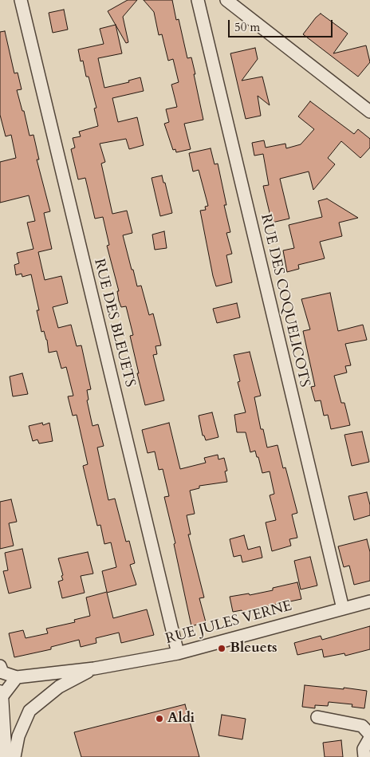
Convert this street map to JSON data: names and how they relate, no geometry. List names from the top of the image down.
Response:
{
  "streets": {
    "street": ["RUE DES COQUELICOTS", "RUE DES BLEUETS", "RUE JULES VERNE"]
  },
  "crossings": [
    ["RUE DES COQUELICOTS", "RUE JULES VERNE"],
    ["RUE DES BLEUETS", "RUE JULES VERNE"]
  ],
  "places": ["Bleuets", "Aldi"],
  "scale_bar": "50 m"
}
